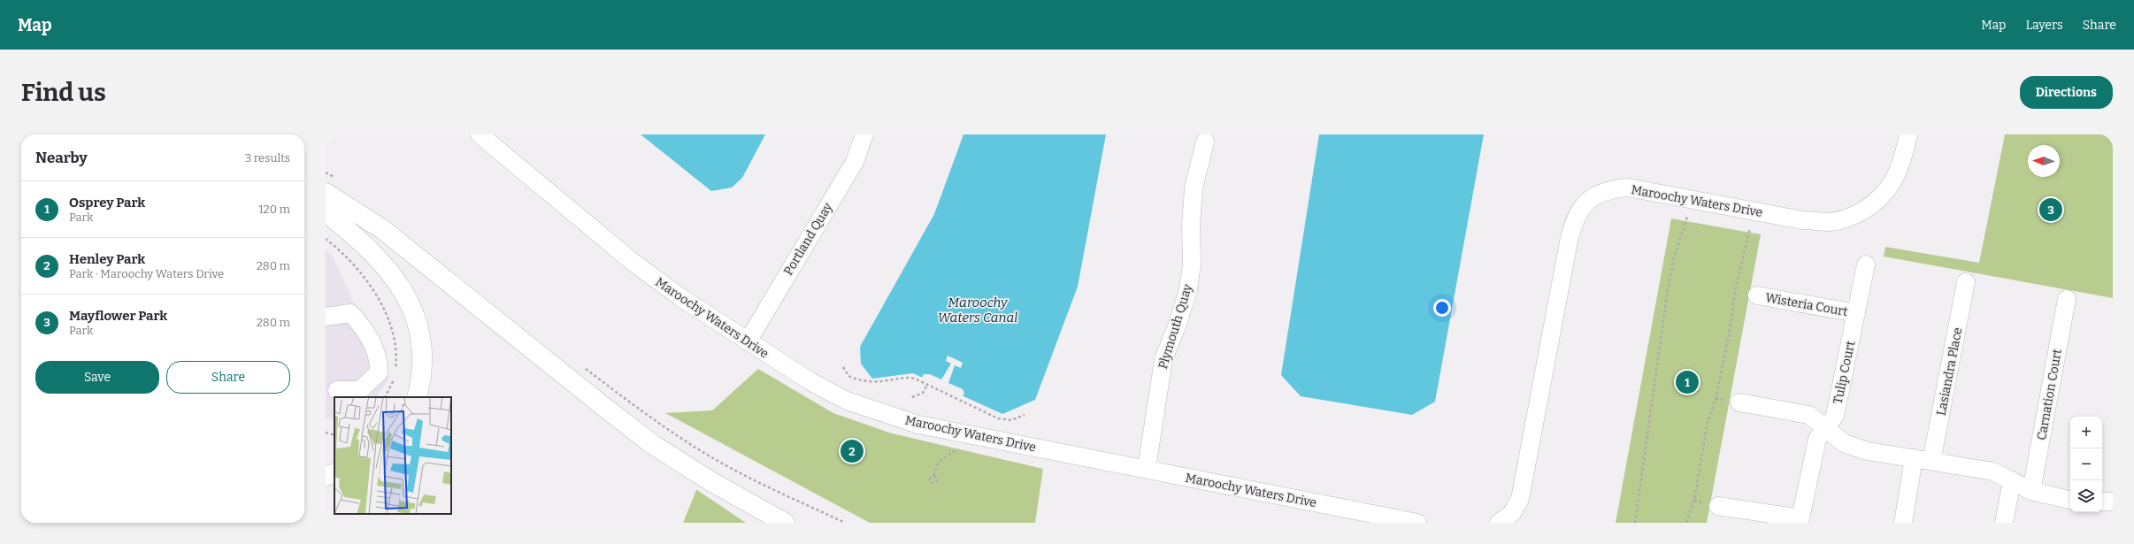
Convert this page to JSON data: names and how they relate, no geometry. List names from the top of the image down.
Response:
{
  "streets": {
    "street": [
      "Maroochy Waters Drive",
      "Portland Quay",
      "Wisteria Court",
      "Plymouth Quay",
      "Lasiandra Place",
      "Tulip Court",
      "Carnation Court"
    ]
  },
  "crossings": [
    ["Maroochy Waters Drive", "Portland Quay"],
    ["Maroochy Waters Drive", "Plymouth Quay"],
    ["Wisteria Court", "Tulip Court"]
  ],
  "water": ["Maroochy Waters Canal"],
  "north": "left",
  "page": {
    "header": "Map",
    "nav": ["Map", "Layers", "Share"],
    "buttons": [
      "Directions",
      ["Save", "Share"]
    ],
    "title": "Find us",
    "heading": ["Nearby", "3 results"],
    "list": [
      {
        "mark": "1",
        "name": "Osprey Park",
        "note": "Park",
        "value": "120 m"
      },
      {
        "mark": "2",
        "name": "Henley Park",
        "note": "Park · Maroochy Waters Drive",
        "value": "280 m"
      },
      {
        "mark": "3",
        "name": "Mayflower Park",
        "note": "Park",
        "value": "280 m"
      }
    ],
    "pins": ["3", "1", "2"],
    "map_buttons": ["+", "−"]
  }
}
